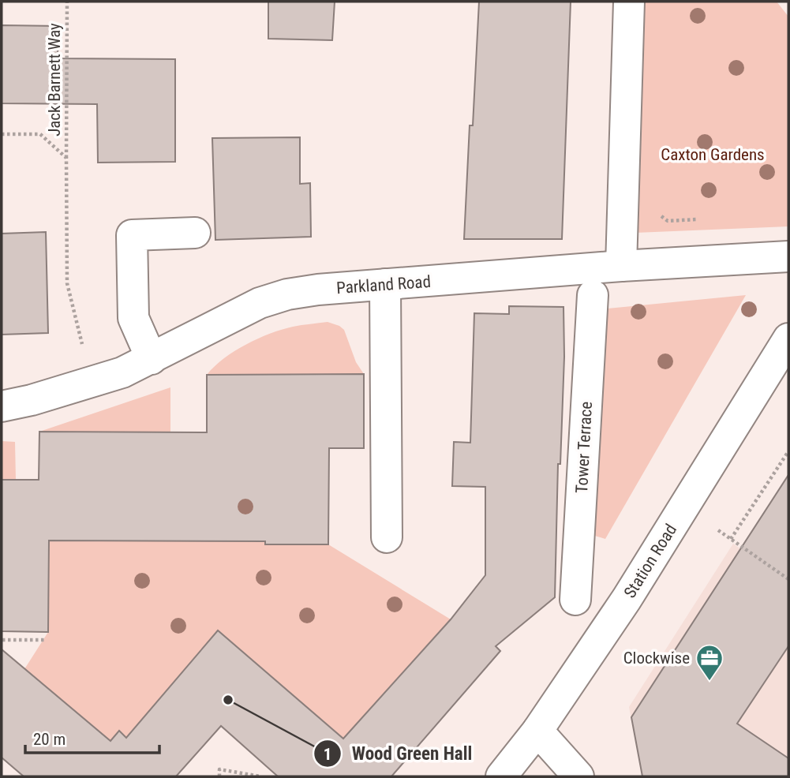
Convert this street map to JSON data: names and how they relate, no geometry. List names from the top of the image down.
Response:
{
  "streets": {
    "street": ["Parkland Road", "Tower Terrace", "Station Road"],
    "path": ["Jack Barnett Way"]
  },
  "crossings": [
    ["Jack Barnett Way", "Parkland Road"]
  ],
  "parks": ["Caxton Gardens"],
  "places": {
    "office": ["Clockwise"],
    "other": ["Wood Green Hall"]
  },
  "scale_bar": "20 m"
}
